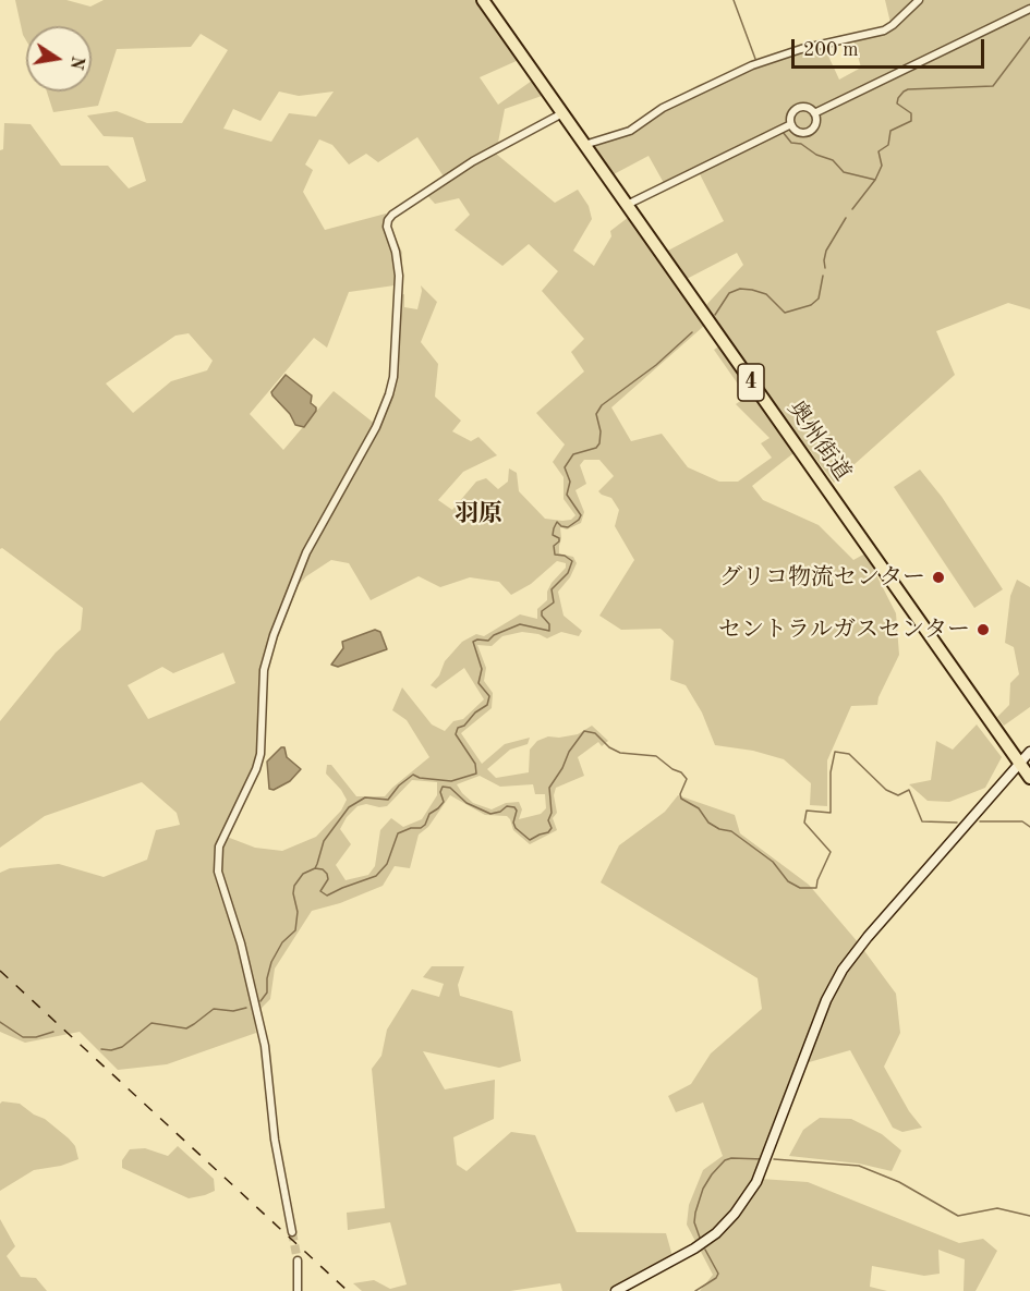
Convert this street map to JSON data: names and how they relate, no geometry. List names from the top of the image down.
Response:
{
  "streets": {
    "highway": ["4", "奥州街道"]
  },
  "districts": ["羽原"],
  "places": ["グリコ物流センター", "セントラルガスセンター"],
  "scale_bar": "200 m",
  "north": "right"
}
